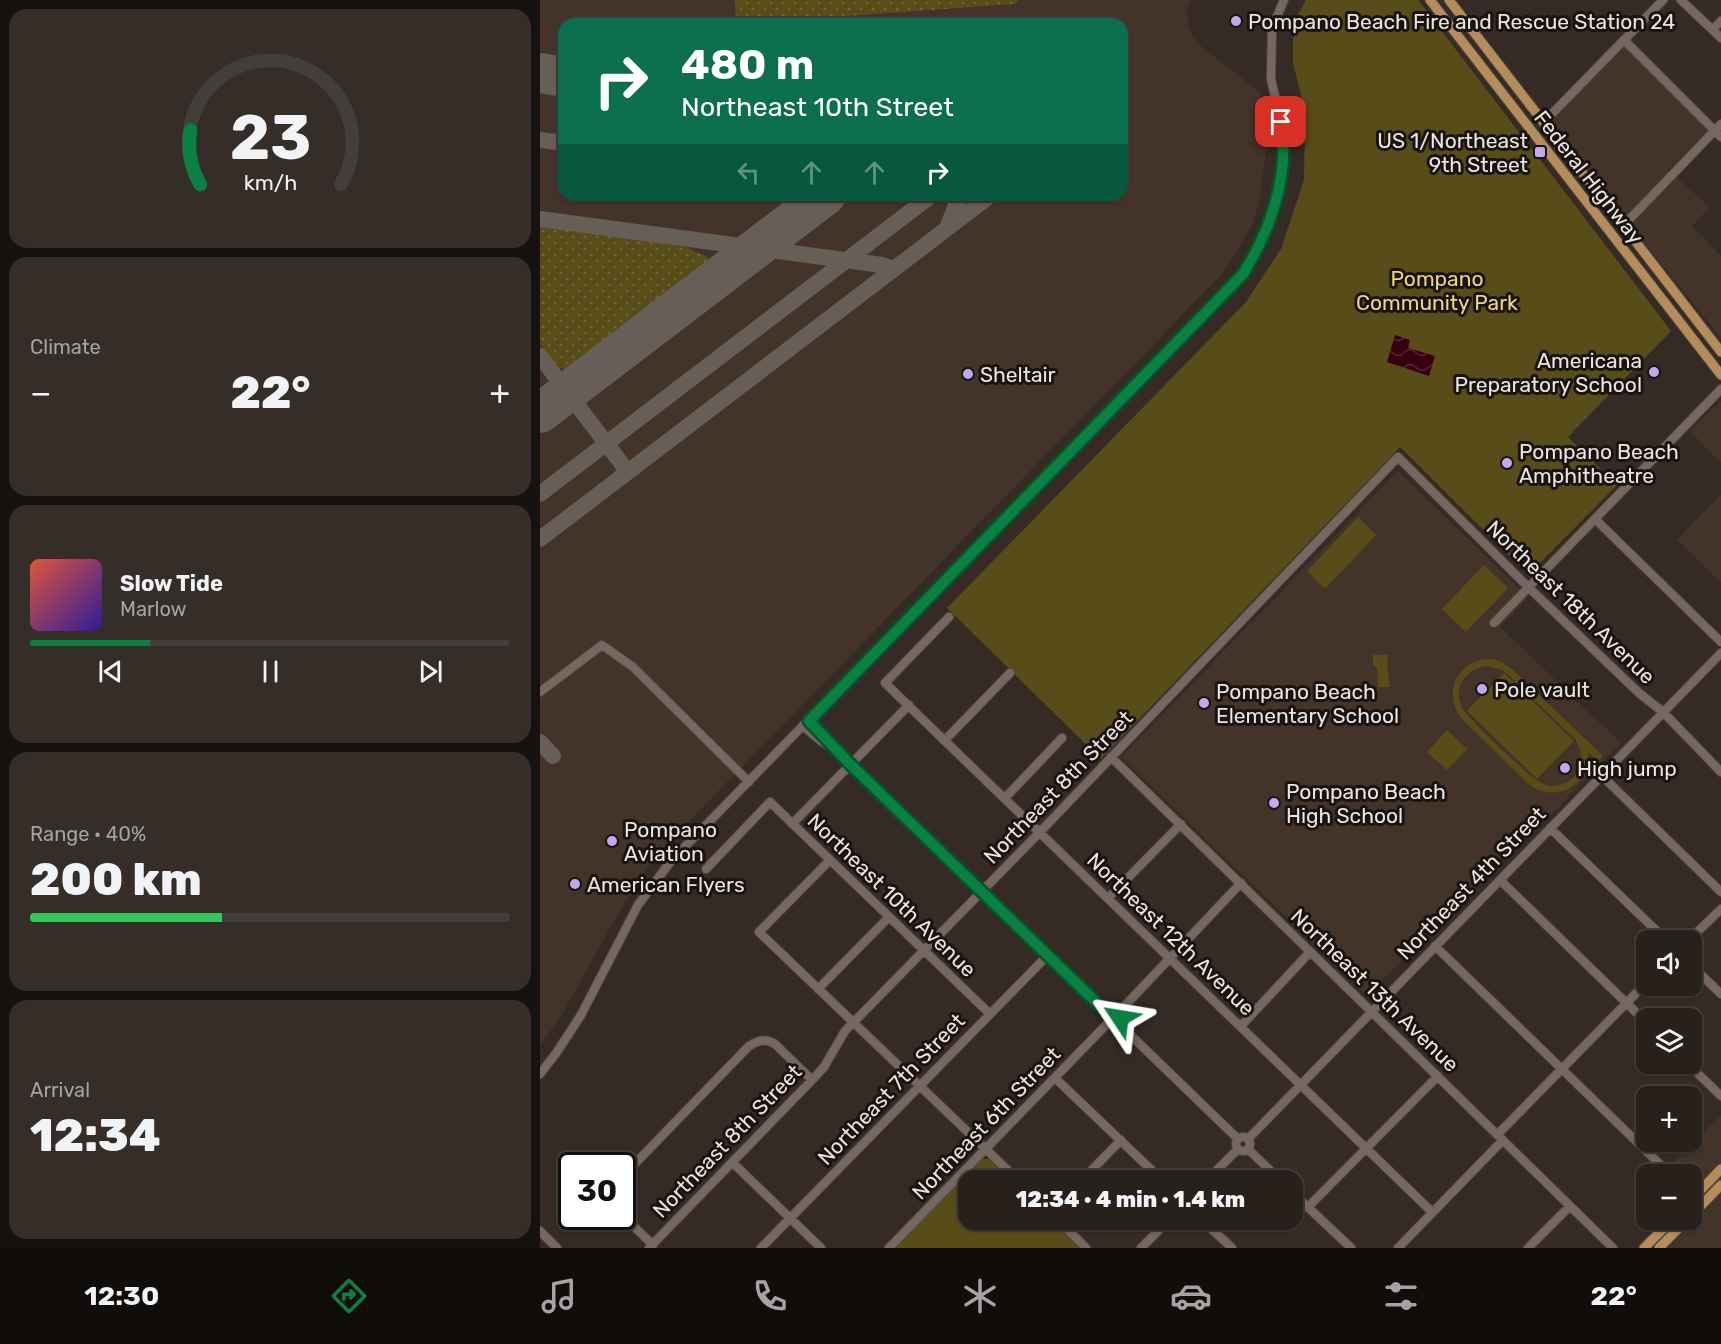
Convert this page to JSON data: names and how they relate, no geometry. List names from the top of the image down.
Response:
{
  "streets": {
    "main road": ["Federal Highway"],
    "street": [
      "Northeast 18th Avenue",
      "Northeast 8th Street",
      "Northeast 4th Street",
      "Northeast 10th Avenue",
      "Northeast 12th Avenue",
      "Northeast 13th Avenue",
      "Northeast 7th Street",
      "Northeast 6th Street"
    ]
  },
  "crossings": [
    ["Northeast 18th Avenue", "Northeast 8th Street"],
    ["Northeast 18th Avenue", "Northeast 4th Street"],
    ["Northeast 8th Street", "Northeast 10th Avenue"],
    ["Northeast 8th Street", "Northeast 12th Avenue"],
    ["Northeast 8th Street", "Northeast 13th Avenue"],
    ["Northeast 4th Street", "Northeast 12th Avenue"],
    ["Northeast 4th Street", "Northeast 13th Avenue"],
    ["Northeast 10th Avenue", "Northeast 7th Street"]
  ],
  "parks": ["Pompano Community Park"],
  "places": {
    "other": [
      "Pompano Beach Fire and Rescue Station 24",
      "Americana Preparatory School",
      "Sheltair",
      "Pompano Beach Amphitheatre",
      "Pole vault",
      "Pompano Beach Elementary School",
      "High jump",
      "Pompano Beach High School",
      "Pompano Aviation",
      "American Flyers"
    ],
    "transit": ["US 1/Northeast 9th Street"]
  },
  "page": {
    "turn": ["480 m", "Northeast 10th Street"],
    "tile": [
      "Climate",
      ["Range · 40%", "200 km"],
      ["Arrival", "12:34"]
    ],
    "heat": ["−", "22°", "+"],
    "song": ["Slow Tide", "Marlow"],
    "map_buttons": ["+", "−"],
    "limit": "30",
    "trip": "12:34 · 4 min · 1.4 km",
    "tabs": ["12:30", "22°"],
    "gauge": ["23", "km/h"]
  }
}
